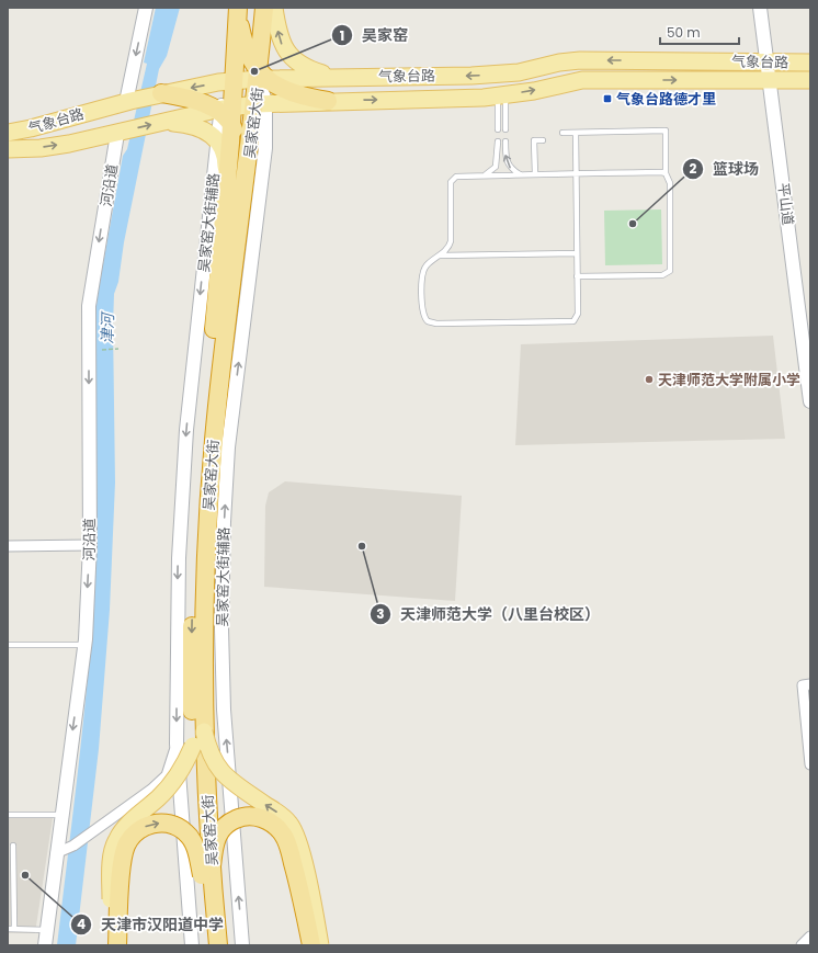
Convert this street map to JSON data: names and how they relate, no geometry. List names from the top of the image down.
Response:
{
  "streets": {
    "highway": ["吴家窑大街"],
    "main road": ["气象台路"],
    "street": ["河沿道", "平山道", "吴家窑大街辅路"]
  },
  "crossings": [
    ["气象台路", "吴家窑大街"],
    ["气象台路", "河沿道"],
    ["气象台路", "平山道"],
    ["气象台路", "吴家窑大街辅路"],
    ["吴家窑大街", "吴家窑大街辅路"]
  ],
  "one_way": ["河沿道"],
  "water": ["津河"],
  "places": {
    "other": [
      "吴家窑",
      "篮球场",
      "天津师范大学附属小学",
      "天津师范大学（八里台校区）",
      "天津市汉阳道中学"
    ],
    "transit": ["气象台路德才里"]
  },
  "scale_bar": "50 m"
}
